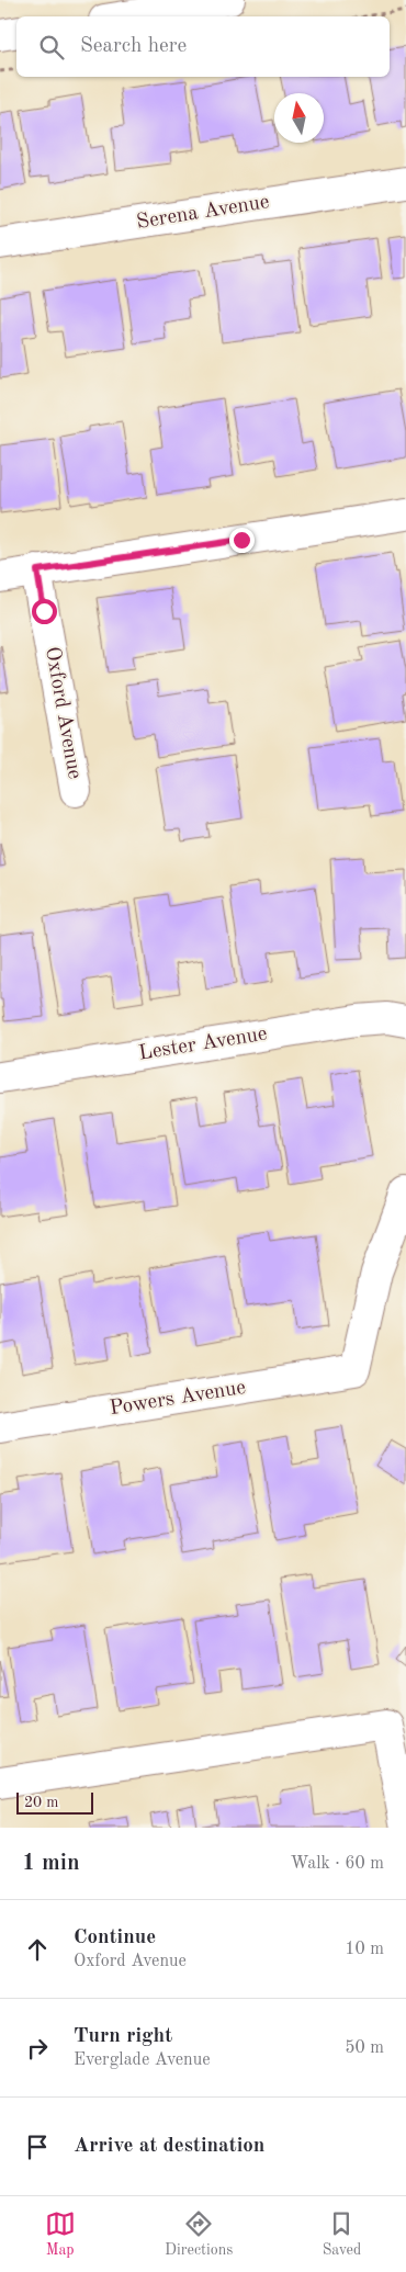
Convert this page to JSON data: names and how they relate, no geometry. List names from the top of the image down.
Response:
{
  "streets": {
    "street": [
      "Serena Avenue",
      "Oxford Avenue",
      "Lester Avenue",
      "Powers Avenue"
    ]
  },
  "scale_bar": "20 m",
  "north": "top",
  "page": {
    "search": "Search here",
    "scale": "20 m",
    "heading": ["1 min", "Walk · 60 m"],
    "list": [
      ["Continue", "Oxford Avenue", "10 m"],
      ["Turn right", "Everglade Avenue", "50 m"],
      "Arrive at destination"
    ],
    "nav": ["Map", "Directions", "Saved"]
  }
}
